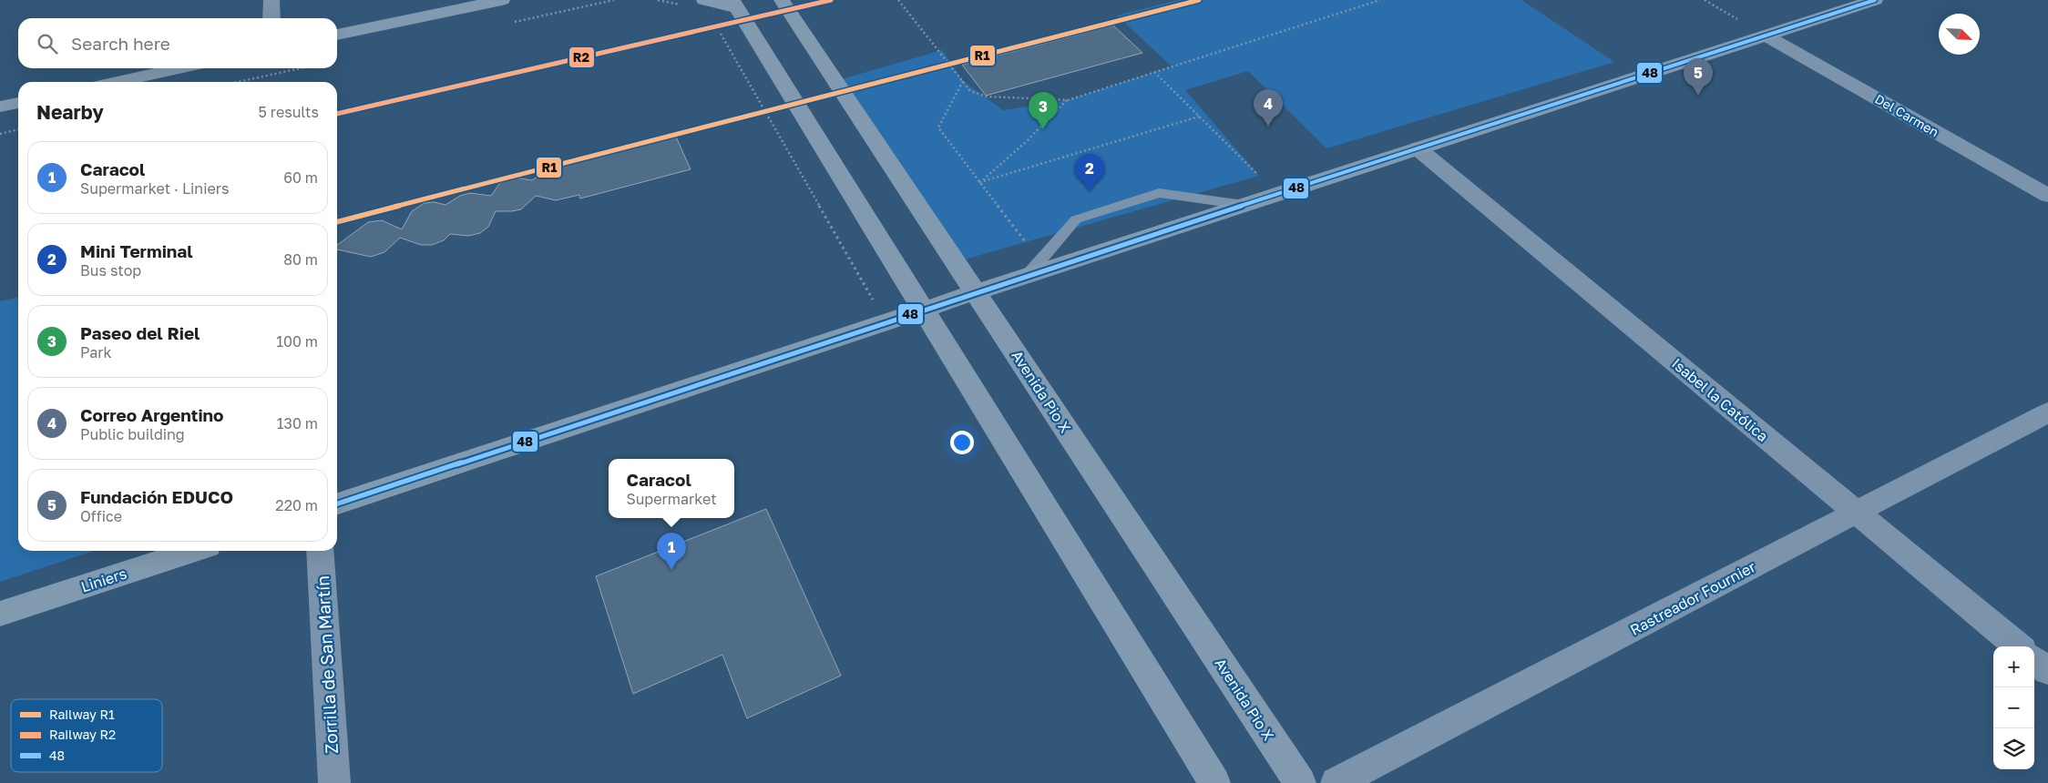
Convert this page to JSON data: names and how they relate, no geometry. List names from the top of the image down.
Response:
{
  "streets": {
    "main road": ["Avenida Pio X", "Liniers"],
    "street": [
      "Del Carmen",
      "Isabel la Católica",
      "Rastreador Fournier",
      "Zorrilla de San Martín"
    ]
  },
  "crossings": [
    ["Isabel la Católica", "Rastreador Fournier"]
  ],
  "lines": ["rail line R1", "rail line R2", "transit line 48"],
  "legend": ["Railway R1", "Railway R2", "48"],
  "north": "bottom right",
  "page": {
    "search": "Search here",
    "pins": [
      "5",
      "4",
      "3",
      "2",
      "1"
    ],
    "heading": ["Nearby", "5 results"],
    "list": [
      {
        "mark": "1",
        "name": "Caracol",
        "note": "Supermarket · Liniers",
        "value": "60 m"
      },
      {
        "mark": "2",
        "name": "Mini Terminal",
        "note": "Bus stop",
        "value": "80 m"
      },
      {
        "mark": "3",
        "name": "Paseo del Riel",
        "note": "Park",
        "value": "100 m"
      },
      {
        "mark": "4",
        "name": "Correo Argentino",
        "note": "Public building",
        "value": "130 m"
      },
      {
        "mark": "5",
        "name": "Fundación EDUCO",
        "note": "Office",
        "value": "220 m"
      }
    ],
    "popup": ["Caracol", "Supermarket"],
    "map_buttons": ["+", "−"]
  }
}
